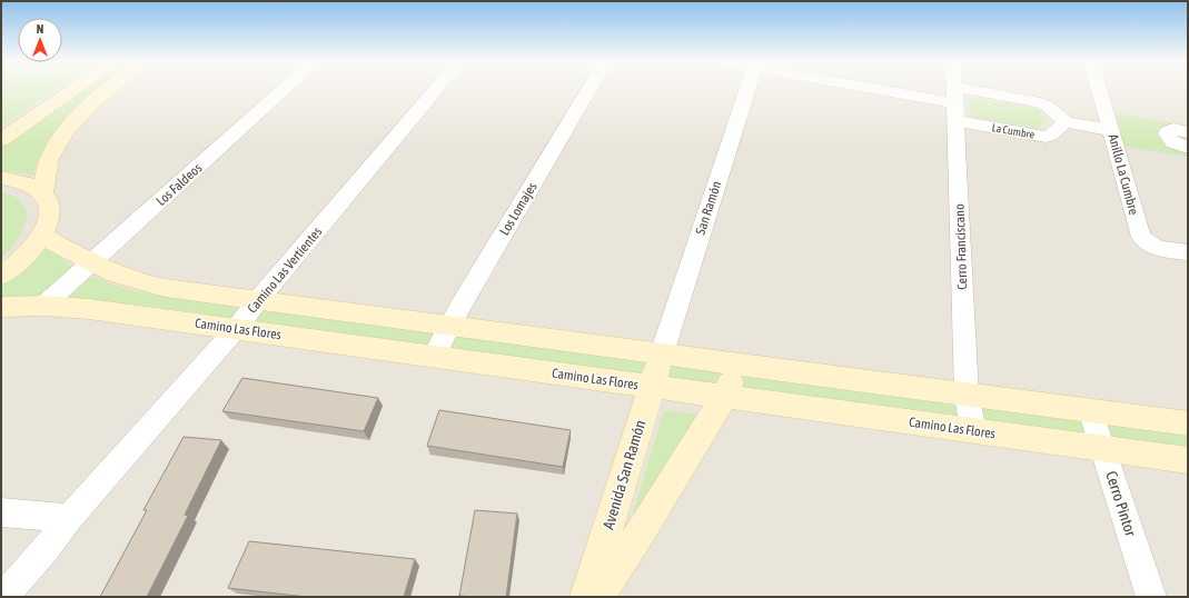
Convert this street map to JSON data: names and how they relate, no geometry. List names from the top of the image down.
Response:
{
  "streets": {
    "street": [
      "La Cumbre",
      "Anillo La Cumbre",
      "Los Faldeos",
      "San Ramón",
      "Los Lomajes",
      "Cerro Franciscano",
      "Camino Las Vertientes",
      "Camino Las Flores",
      "Avenida San Ramón",
      "Cerro Pintor"
    ]
  },
  "crossings": [
    ["La Cumbre", "Cerro Franciscano"],
    ["Los Faldeos", "Camino Las Flores"],
    ["San Ramón", "Avenida San Ramón"],
    ["Los Lomajes", "Camino Las Flores"],
    ["Cerro Franciscano", "Camino Las Flores"],
    ["Camino Las Vertientes", "Camino Las Flores"],
    ["Camino Las Flores", "Avenida San Ramón"],
    ["Camino Las Flores", "Cerro Pintor"]
  ],
  "north": "top"
}
